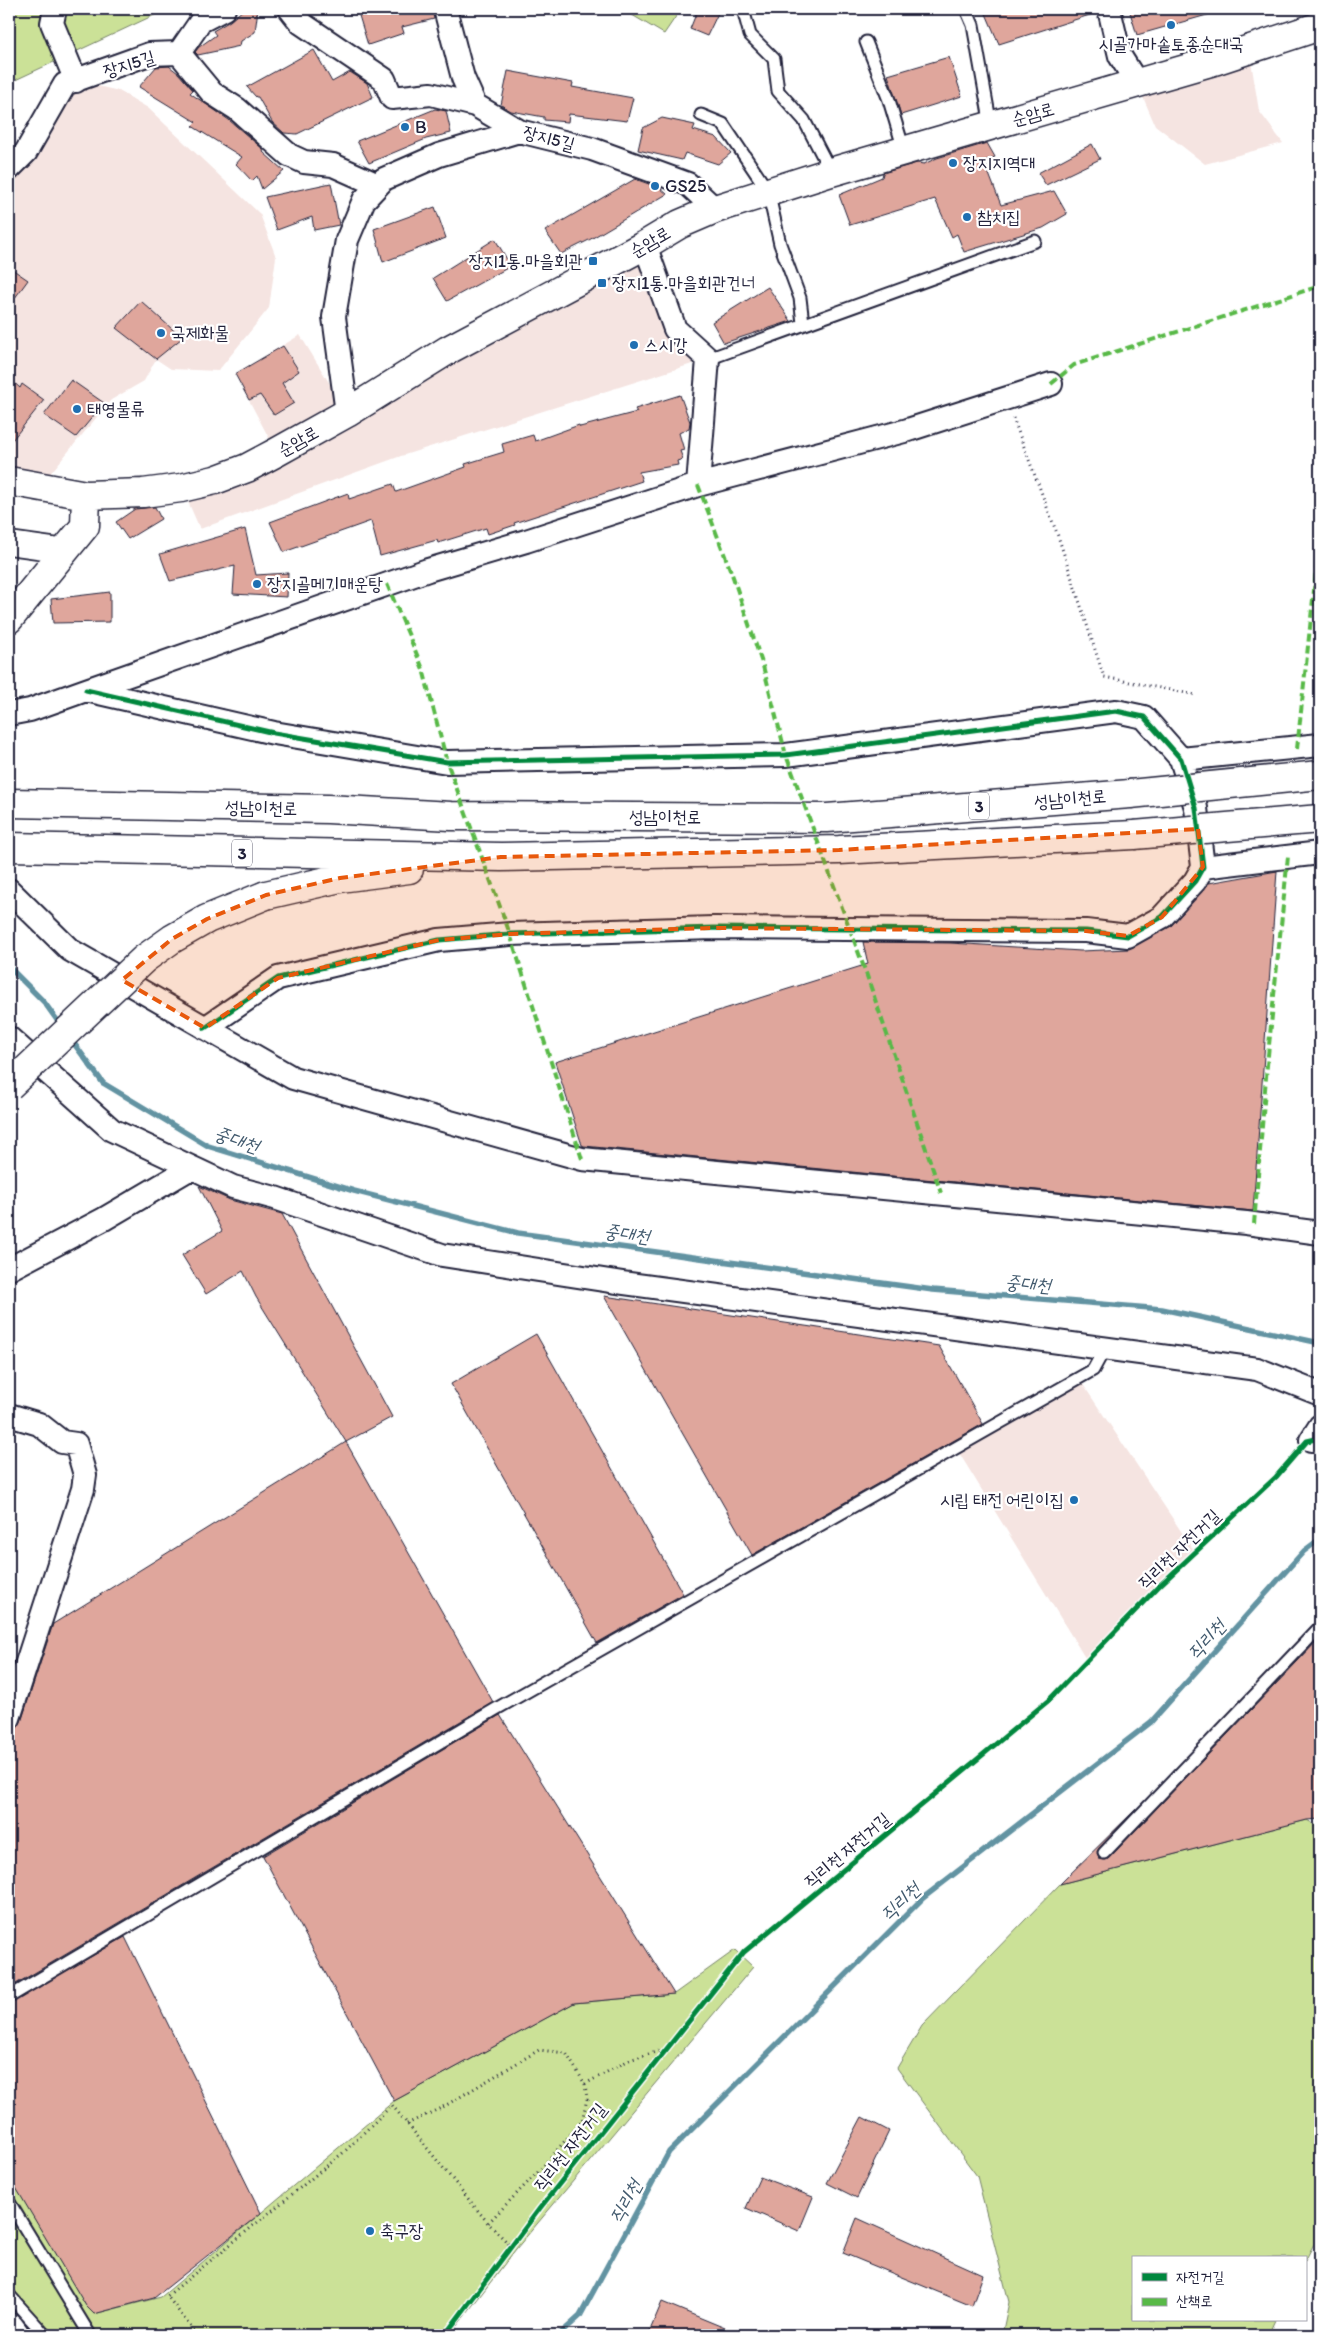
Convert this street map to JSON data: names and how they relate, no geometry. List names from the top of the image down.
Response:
{
  "streets": {
    "main road": ["순암로", "성남이천로", "3"],
    "street": ["장지5길"],
    "cycle path": ["직리천 자전거길"]
  },
  "crossings": [
    ["장지5길", "순암로"]
  ],
  "water": ["중대천", "직리천"],
  "places": {
    "other": [
      "시골가마솥토종순대국",
      "B",
      "장지지역대",
      "GS25",
      "참치집",
      "국제화물",
      "스시강",
      "태영물류",
      "장지골메기매운탕",
      "시립 태전 어린이집",
      "축구장"
    ],
    "transit": ["장지1통.마을회관", "장지1통.마을회관건너"]
  },
  "legend": ["자전거길", "산책로"]
}
